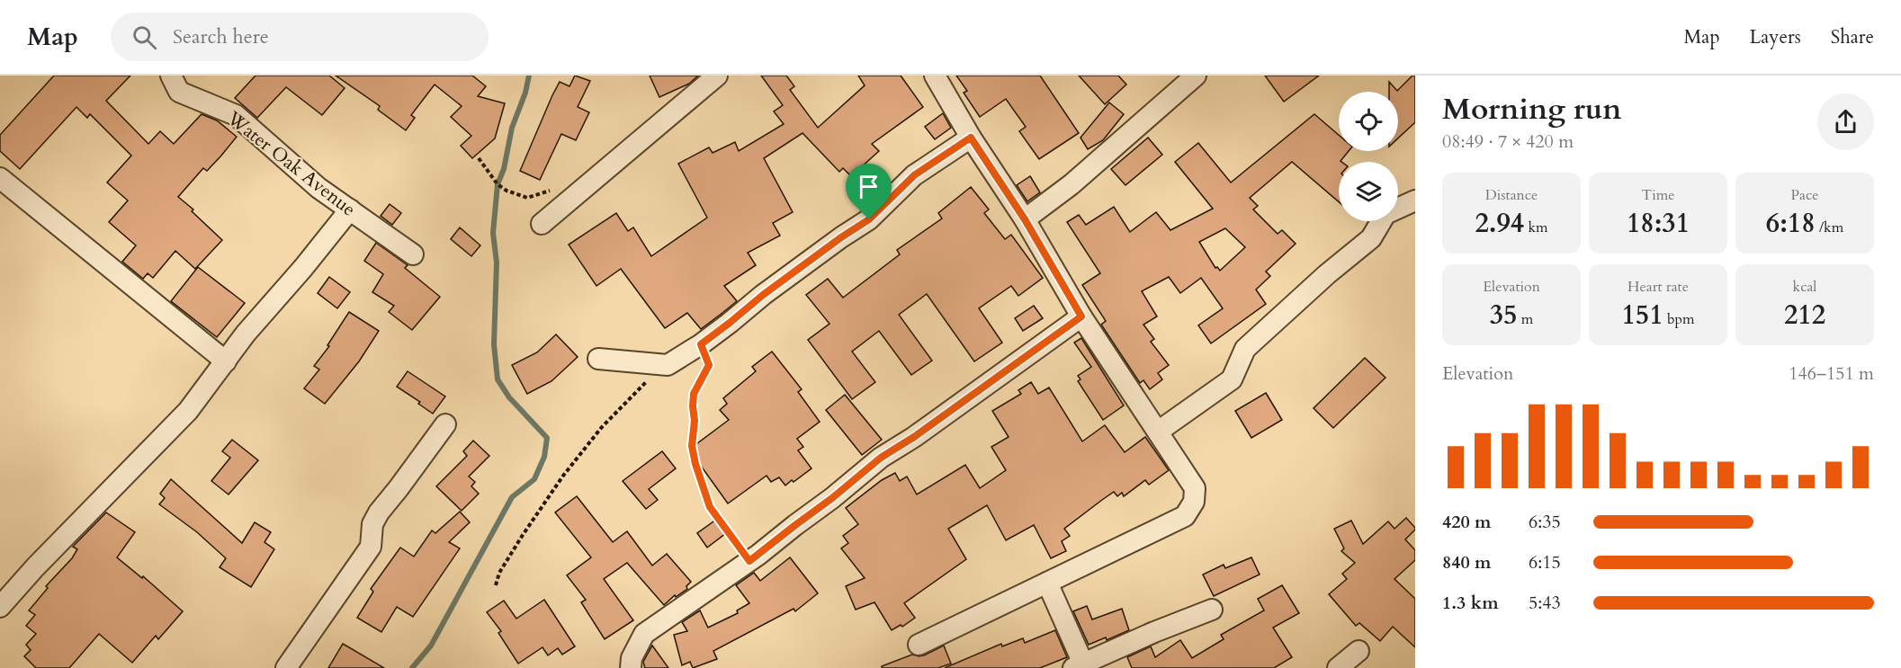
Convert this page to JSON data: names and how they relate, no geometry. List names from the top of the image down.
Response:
{
  "streets": {
    "street": ["Water Oak Avenue"]
  },
  "page": {
    "header": "Map",
    "search": "Search here",
    "nav": ["Map", "Layers", "Share"],
    "heading": ["Morning run", "08:49 · 7 × 420 m"],
    "stats": [
      ["Distance", "2.94 km"],
      ["Time", "18:31"],
      ["Pace", "6:18 /km"],
      ["Elevation", "35 m"],
      ["Heart rate", "151 bpm"],
      ["kcal", "212"]
    ],
    "chart": ["Elevation", "146–151 m"],
    "list": [
      {
        "name": "420 m",
        "note": "6:35"
      },
      {
        "name": "840 m",
        "note": "6:15"
      },
      {
        "name": "1.3 km",
        "note": "5:43"
      }
    ]
  }
}
